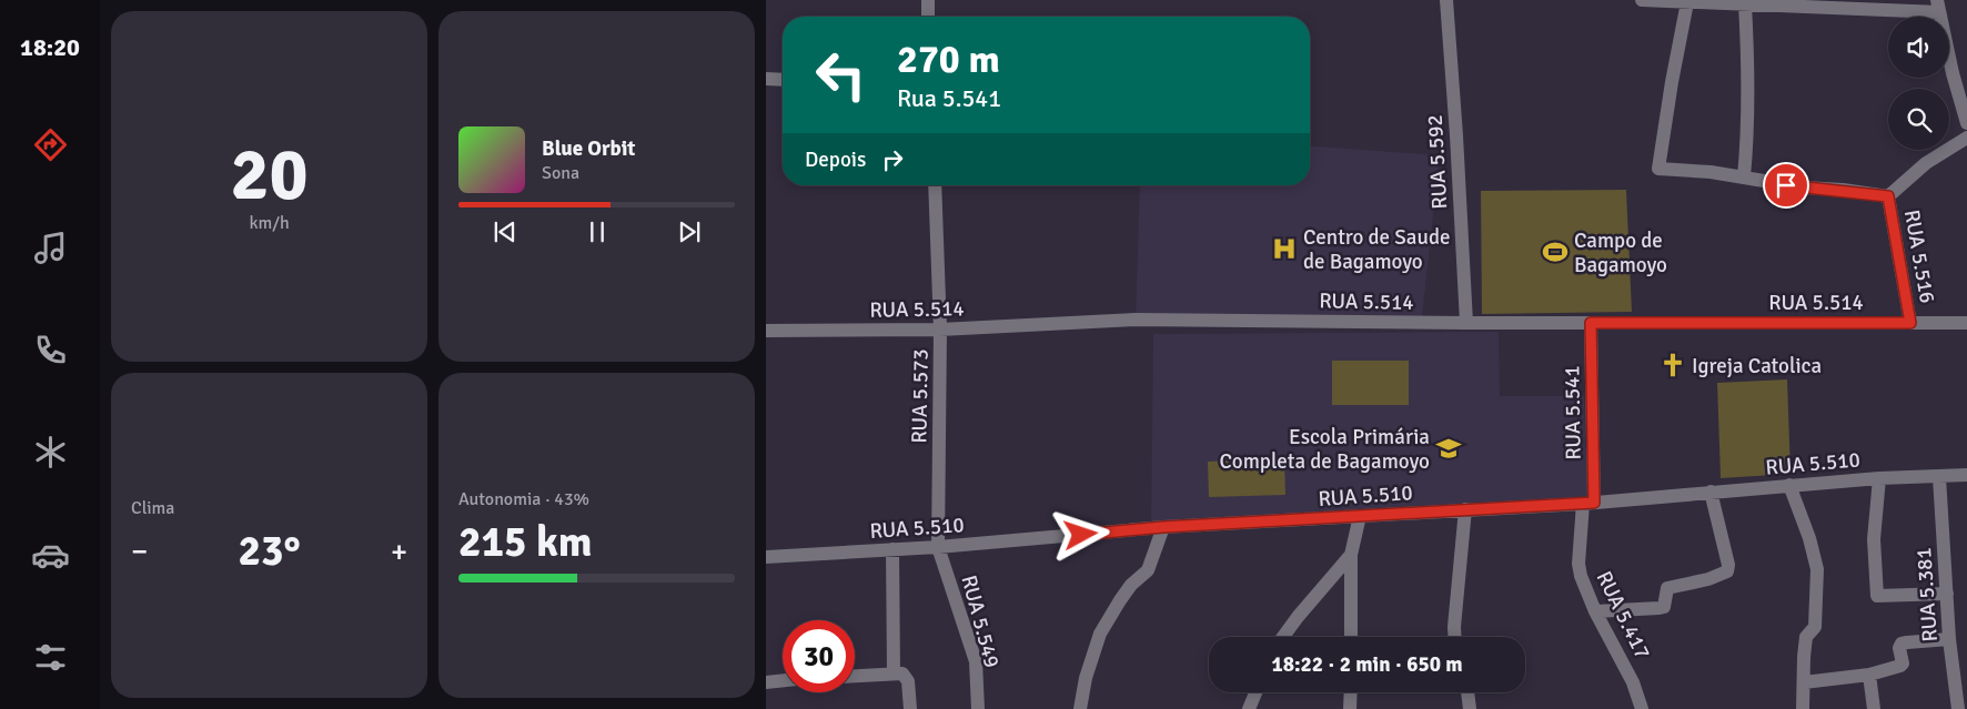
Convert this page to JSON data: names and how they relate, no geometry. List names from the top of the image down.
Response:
{
  "streets": {
    "street": [
      "RUA 5.592",
      "RUA 5.516",
      "RUA 5.514",
      "RUA 5.573",
      "RUA 5.541",
      "RUA 5.510",
      "RUA 5.381",
      "RUA 5.417",
      "RUA 5.549"
    ]
  },
  "crossings": [
    ["RUA 5.592", "RUA 5.514"],
    ["RUA 5.516", "RUA 5.514"],
    ["RUA 5.514", "RUA 5.573"],
    ["RUA 5.514", "RUA 5.541"],
    ["RUA 5.573", "RUA 5.510"],
    ["RUA 5.573", "RUA 5.549"],
    ["RUA 5.541", "RUA 5.510"],
    ["RUA 5.541", "RUA 5.417"],
    ["RUA 5.510", "RUA 5.381"],
    ["RUA 5.510", "RUA 5.417"],
    ["RUA 5.510", "RUA 5.549"]
  ],
  "places": {
    "hospital": ["Centro de Saude de Bagamoyo"],
    "sports": ["Campo de Bagamoyo"],
    "church": ["Igreja Catolica"],
    "school or university": ["Escola Primária Completa de Bagamoyo"]
  },
  "page": {
    "tabs": "18:20",
    "tile": [
      ["20", "km/h"],
      "Clima",
      ["Autonomia · 43%", "215 km"]
    ],
    "turn": ["270 m", "Rua 5.541"],
    "song": ["Blue Orbit", "Sona"],
    "then": "Depois",
    "heat": ["−", "23°", "+"],
    "limit": "30",
    "trip": "18:22 · 2 min · 650 m"
  }
}
